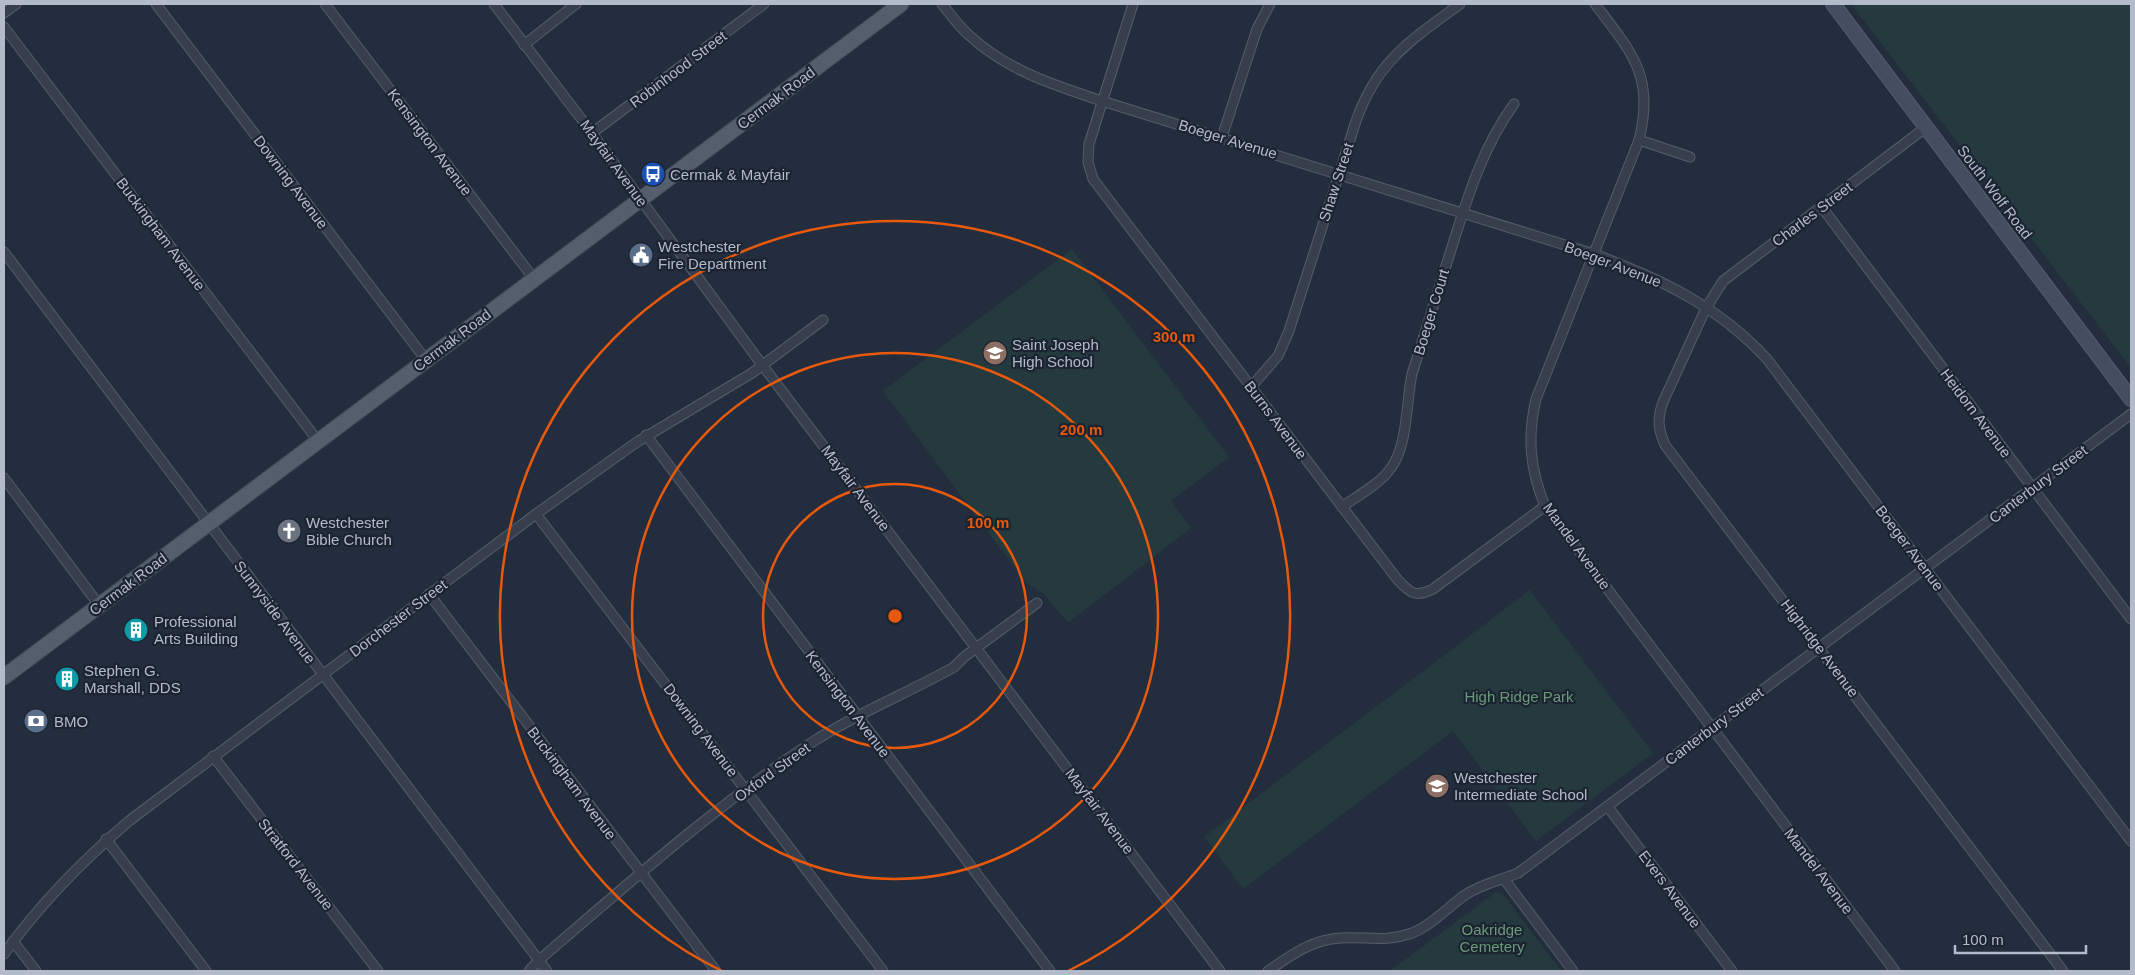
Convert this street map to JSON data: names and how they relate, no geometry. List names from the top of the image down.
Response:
{
  "streets": {
    "main road": ["Cermak Road", "South Wolf Road"],
    "street": [
      "Robinhood Street",
      "Boeger Avenue",
      "Kensington Avenue",
      "Mayfair Avenue",
      "Downing Avenue",
      "Shaw Street",
      "Charles Street",
      "Buckingham Avenue",
      "Boeger Court",
      "Heidorn Avenue",
      "Burns Avenue",
      "Canterbury Street",
      "Mandel Avenue",
      "Sunnyside Avenue",
      "Dorchester Street",
      "Highridge Avenue",
      "Oxford Street",
      "Stratford Avenue",
      "Evers Avenue"
    ]
  },
  "crossings": [
    ["Robinhood Street", "Mayfair Avenue"],
    ["Cermak Road", "Kensington Avenue"],
    ["Cermak Road", "Mayfair Avenue"],
    ["Cermak Road", "Downing Avenue"],
    ["Cermak Road", "Buckingham Avenue"],
    ["Cermak Road", "Sunnyside Avenue"],
    ["Boeger Avenue", "Shaw Street"],
    ["Boeger Avenue", "Charles Street"],
    ["Boeger Avenue", "Boeger Court"],
    ["Boeger Avenue", "Burns Avenue"],
    ["Boeger Avenue", "Canterbury Street"],
    ["Boeger Avenue", "Mandel Avenue"],
    ["Boeger Avenue", "Highridge Avenue"],
    ["Kensington Avenue", "Dorchester Street"],
    ["Kensington Avenue", "Oxford Street"],
    ["Mayfair Avenue", "Dorchester Street"],
    ["Mayfair Avenue", "Oxford Street"],
    ["Downing Avenue", "Dorchester Street"],
    ["Downing Avenue", "Oxford Street"],
    ["Shaw Street", "Burns Avenue"],
    ["South Wolf Road", "Charles Street"],
    ["Charles Street", "Heidorn Avenue"],
    ["Charles Street", "Highridge Avenue"],
    ["Buckingham Avenue", "Dorchester Street"],
    ["Buckingham Avenue", "Oxford Street"],
    ["Boeger Court", "Burns Avenue"],
    ["Heidorn Avenue", "Canterbury Street"],
    ["Burns Avenue", "Mandel Avenue"],
    ["Canterbury Street", "Mandel Avenue"],
    ["Canterbury Street", "Highridge Avenue"],
    ["Canterbury Street", "Evers Avenue"],
    ["Sunnyside Avenue", "Dorchester Street"],
    ["Sunnyside Avenue", "Oxford Street"],
    ["Dorchester Street", "Stratford Avenue"]
  ],
  "parks": ["High Ridge Park", "Oakridge Cemetery"],
  "places": {
    "bus stop": ["Cermak & Mayfair"],
    "public building": ["Westchester Fire Department"],
    "school or university": ["Saint Joseph High School", "Westchester Intermediate School"],
    "church": ["Westchester Bible Church"],
    "building": ["Professional Arts Building", "Stephen G. Marshall, DDS"],
    "bank": ["BMO"]
  },
  "scale_bar": "100 m",
  "rings": ["300 m", "200 m", "100 m"]
}
